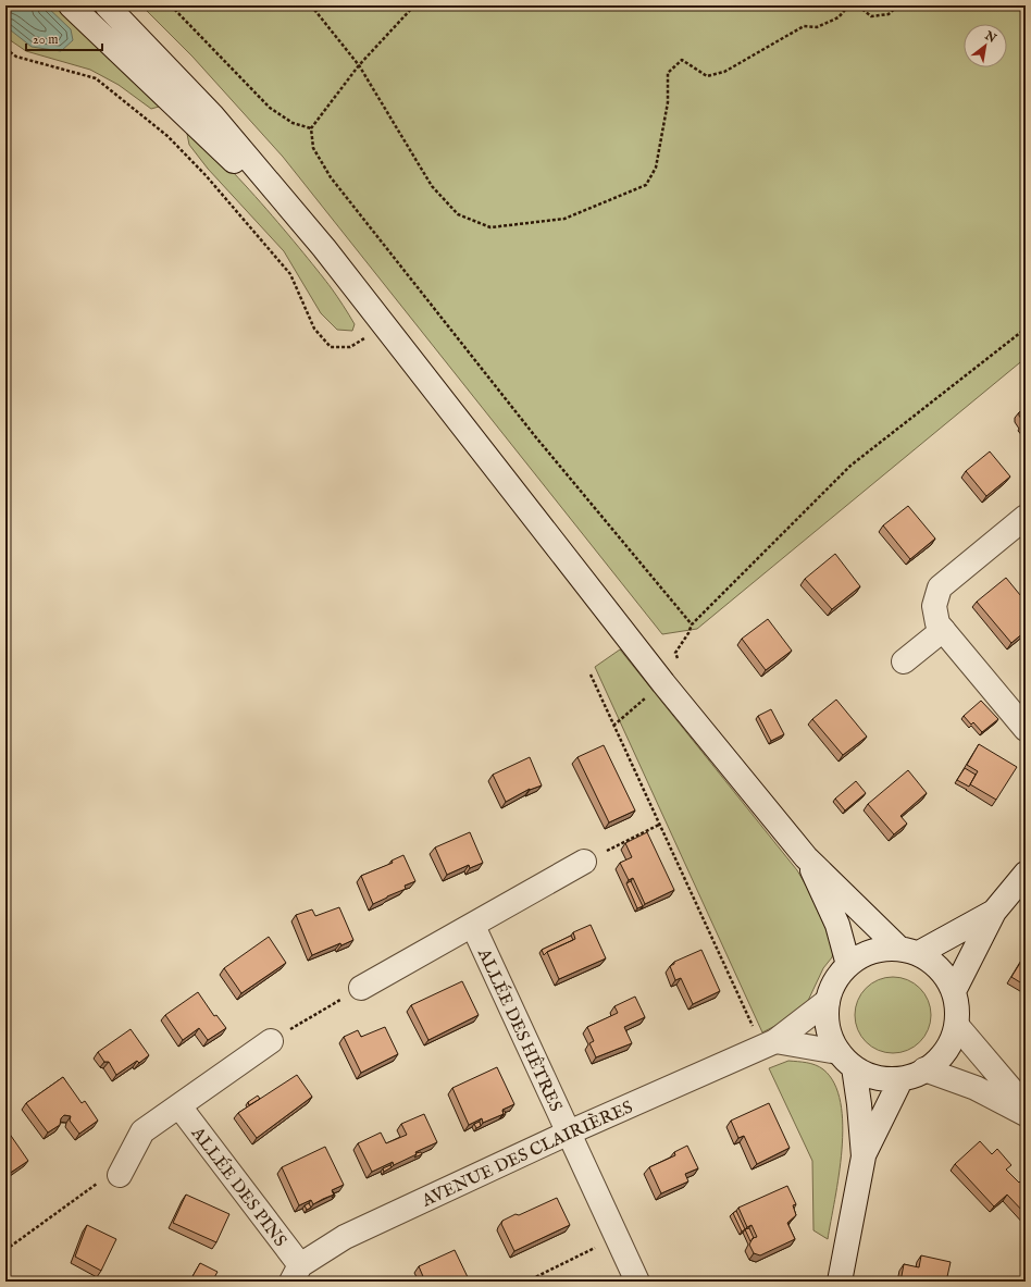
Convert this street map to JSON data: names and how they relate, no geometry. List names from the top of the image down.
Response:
{
  "streets": {
    "main road": ["ALLÉE DES HÊTRES", "AVENUE DES CLAIRIÈRES", "ALLÉE DES PINS"]
  },
  "crossings": [
    ["ALLÉE DES HÊTRES", "AVENUE DES CLAIRIÈRES"],
    ["AVENUE DES CLAIRIÈRES", "ALLÉE DES PINS"]
  ],
  "scale_bar": "20 m",
  "north": "top right"
}
